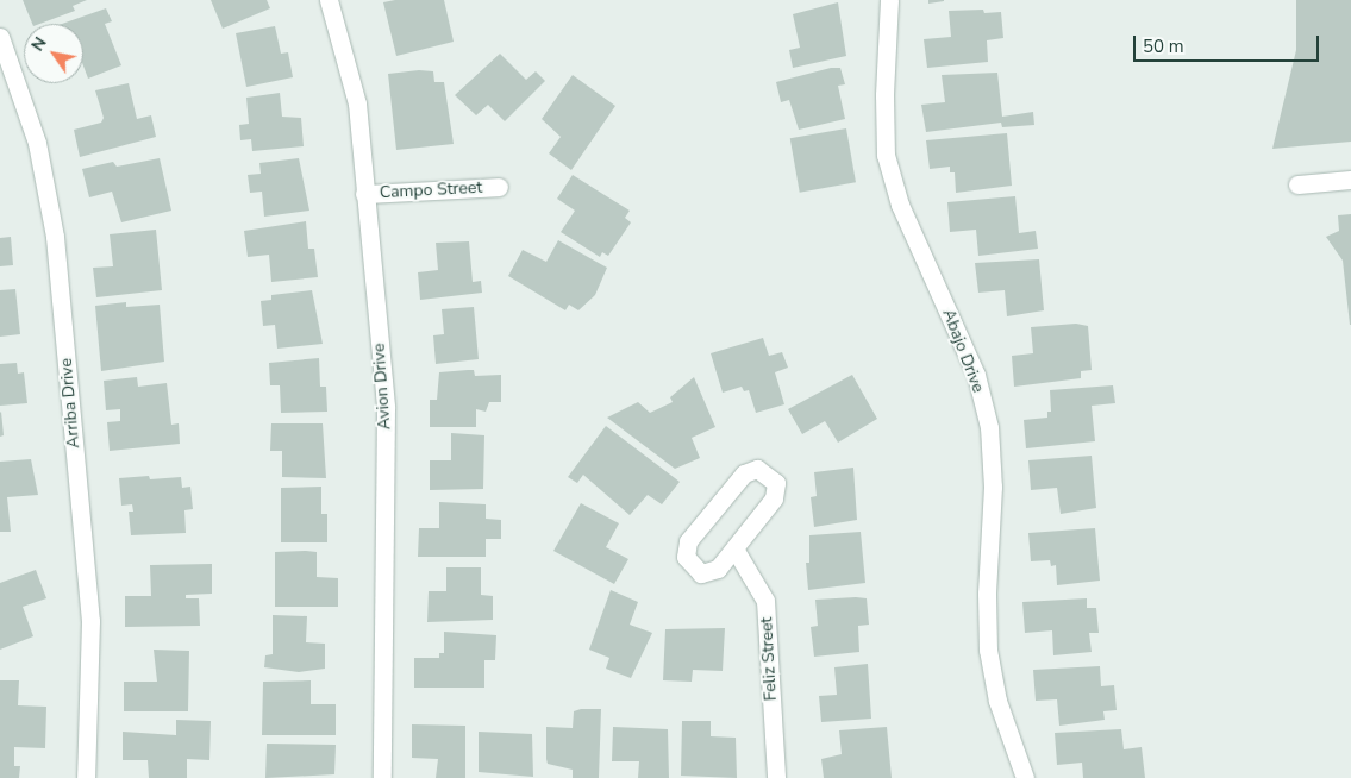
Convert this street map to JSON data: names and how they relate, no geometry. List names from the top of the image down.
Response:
{
  "streets": {
    "street": [
      "Campo Street",
      "Abajo Drive",
      "Avion Drive",
      "Arriba Drive",
      "Feliz Street"
    ]
  },
  "crossings": [
    ["Campo Street", "Avion Drive"]
  ],
  "scale_bar": "50 m",
  "north": "top left"
}
